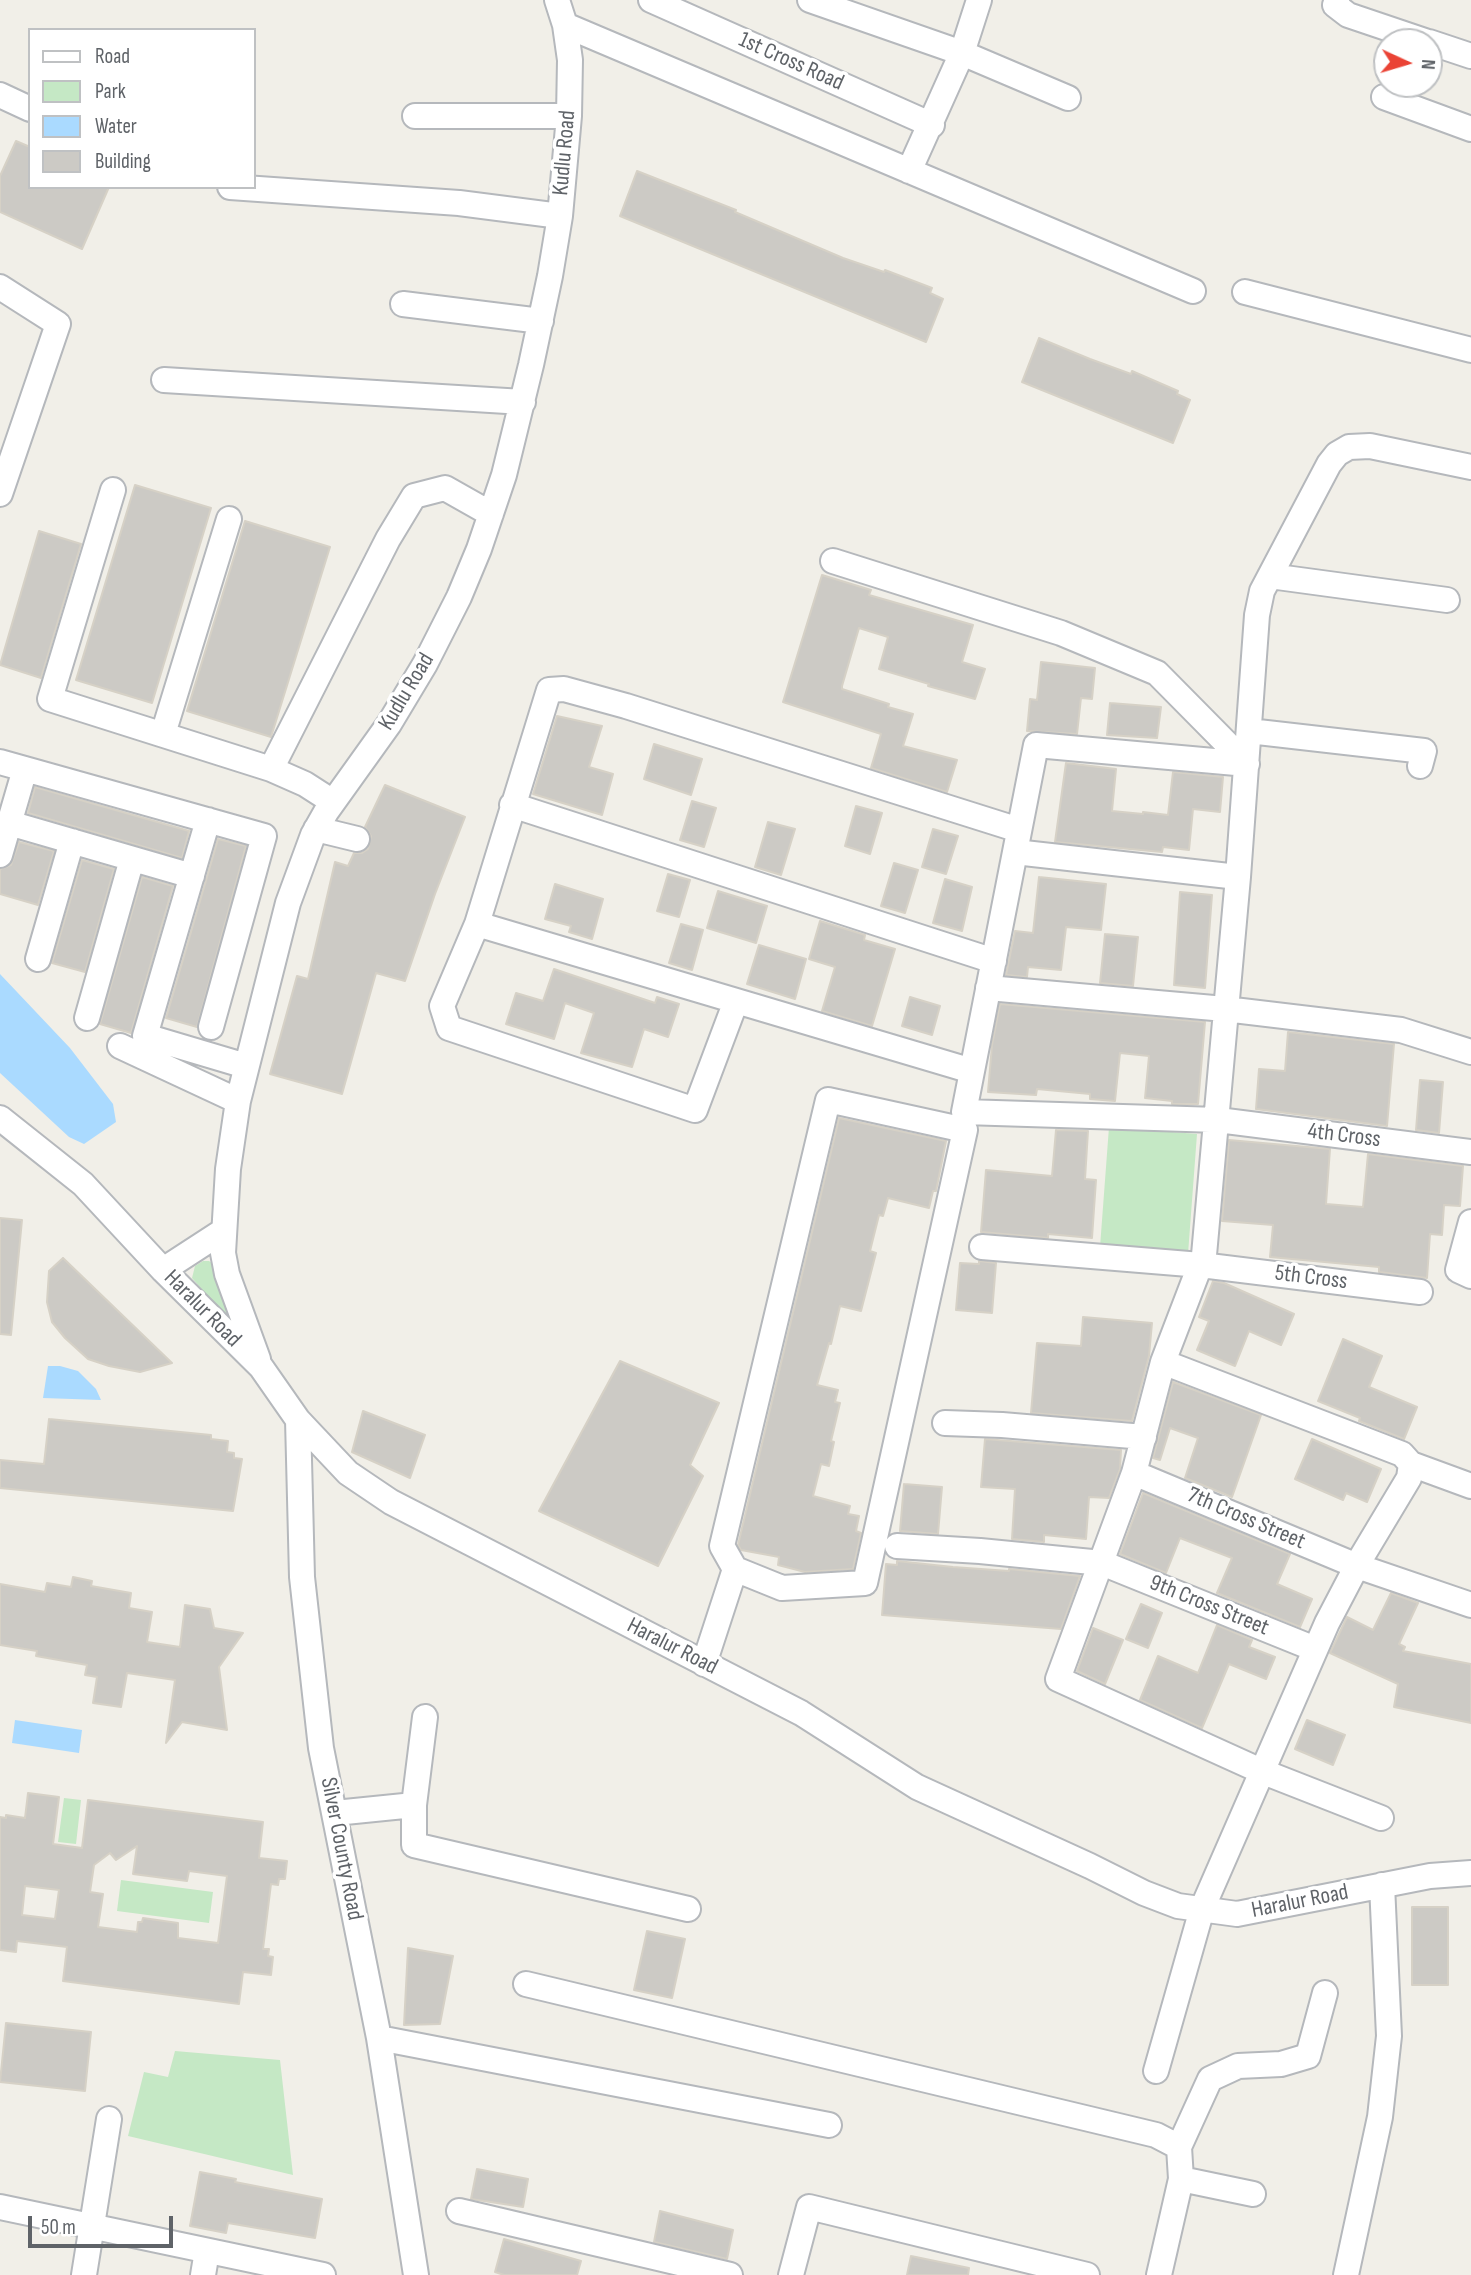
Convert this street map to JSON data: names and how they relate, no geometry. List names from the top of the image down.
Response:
{
  "streets": {
    "street": [
      "1st Cross Road",
      "Kudlu Road",
      "4th Cross",
      "5th Cross",
      "Haralur Road",
      "7th Cross Street",
      "9th Cross Street",
      "Silver County Road"
    ]
  },
  "crossings": [
    ["Kudlu Road", "Haralur Road"],
    ["Haralur Road", "Silver County Road"]
  ],
  "legend": [
    "Road",
    "Park",
    "Water",
    "Building"
  ],
  "scale_bar": "50 m",
  "north": "right"
}
